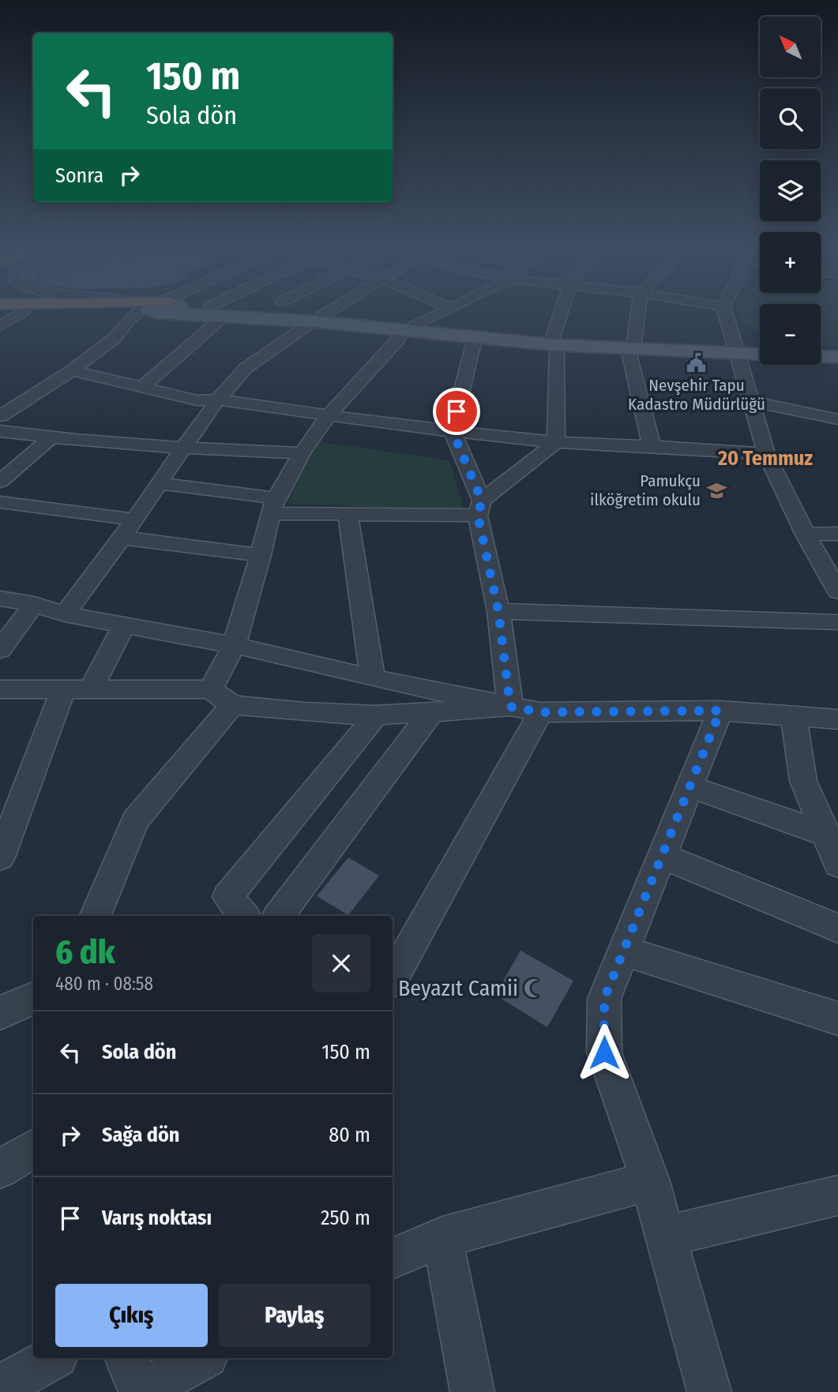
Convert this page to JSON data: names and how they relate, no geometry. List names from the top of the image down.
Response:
{
  "districts": ["20 Temmuz"],
  "places": {
    "public building": ["Nevşehir Tapu Kadastro Müdürlüğü"],
    "school or university": ["Pamukçu ilköğretim okulu"],
    "mosque": ["Beyazıt Camii"]
  },
  "north": "top left",
  "page": {
    "map_buttons": ["+", "−"],
    "turn": ["150 m", "Sola dön"],
    "then": "Sonra",
    "heading": ["6 dk", "480 m · 08:58"],
    "list": [
      {
        "name": "Sola dön",
        "value": "150 m"
      },
      {
        "name": "Sağa dön",
        "value": "80 m"
      },
      {
        "name": "Varış noktası",
        "value": "250 m"
      }
    ],
    "buttons": ["Çıkış", "Paylaş"]
  }
}
